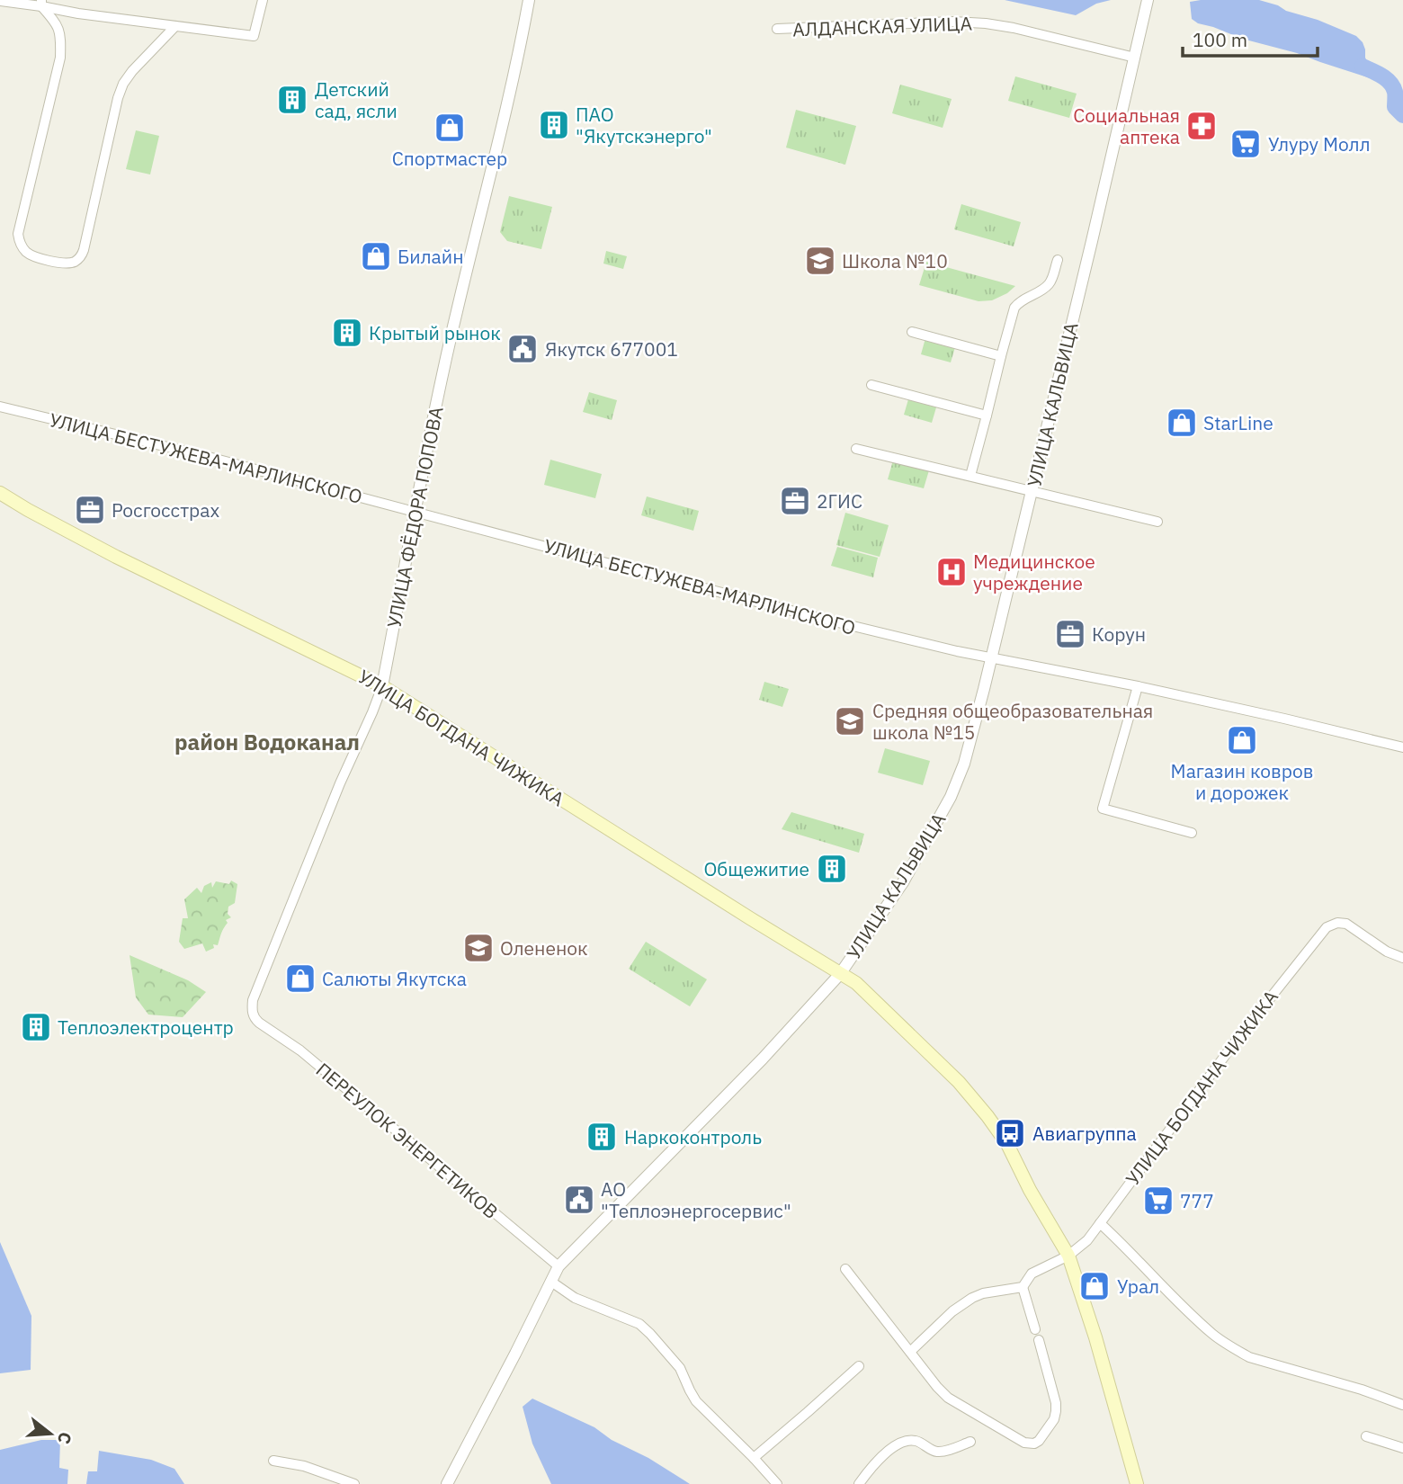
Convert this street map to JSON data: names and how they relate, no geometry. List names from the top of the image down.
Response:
{
  "streets": {
    "main road": ["УЛИЦА БОГДАНА ЧИЖИКА"],
    "street": [
      "АЛДАНСКАЯ УЛИЦА",
      "УЛИЦА КАЛЬВИЦА",
      "УЛИЦА БЕСТУЖЕВА-МАРЛИНСКОГО",
      "УЛИЦА ФЁДОРА ПОПОВА",
      "ПЕРЕУЛОК ЭНЕРГЕТИКОВ"
    ]
  },
  "crossings": [
    ["АЛДАНСКАЯ УЛИЦА", "УЛИЦА КАЛЬВИЦА"],
    ["УЛИЦА КАЛЬВИЦА", "УЛИЦА БЕСТУЖЕВА-МАРЛИНСКОГО"],
    ["УЛИЦА КАЛЬВИЦА", "УЛИЦА БОГДАНА ЧИЖИКА"],
    ["УЛИЦА КАЛЬВИЦА", "ПЕРЕУЛОК ЭНЕРГЕТИКОВ"],
    ["УЛИЦА БЕСТУЖЕВА-МАРЛИНСКОГО", "УЛИЦА ФЁДОРА ПОПОВА"],
    ["УЛИЦА ФЁДОРА ПОПОВА", "УЛИЦА БОГДАНА ЧИЖИКА"],
    ["УЛИЦА ФЁДОРА ПОПОВА", "ПЕРЕУЛОК ЭНЕРГЕТИКОВ"]
  ],
  "districts": ["район Водоканал"],
  "places": {
    "building": [
      "Детский сад, ясли",
      "ПАО \"Якутскэнерго\"",
      "Крытый рынок",
      "Общежитие",
      "Теплоэлектроцентр",
      "Наркоконтроль"
    ],
    "pharmacy": ["Социальная аптека"],
    "shop": [
      "Спортмастер",
      "Билайн",
      "StarLine",
      "Магазин ковров и дорожек",
      "Салюты Якутска",
      "Урал"
    ],
    "supermarket": ["Улуру Молл", "777"],
    "school or university": ["Школа №10", "Средняя общеобразовательная школа №15", "Олененок"],
    "public building": ["Якутск 677001", "АО \"Теплоэнергосервис\""],
    "office": ["2ГИС", "Росгосстрах", "Корун"],
    "hospital": ["Медицинское учреждение"],
    "bus stop": ["Авиагруппа"]
  },
  "scale_bar": "100 m",
  "north": "right"
}
